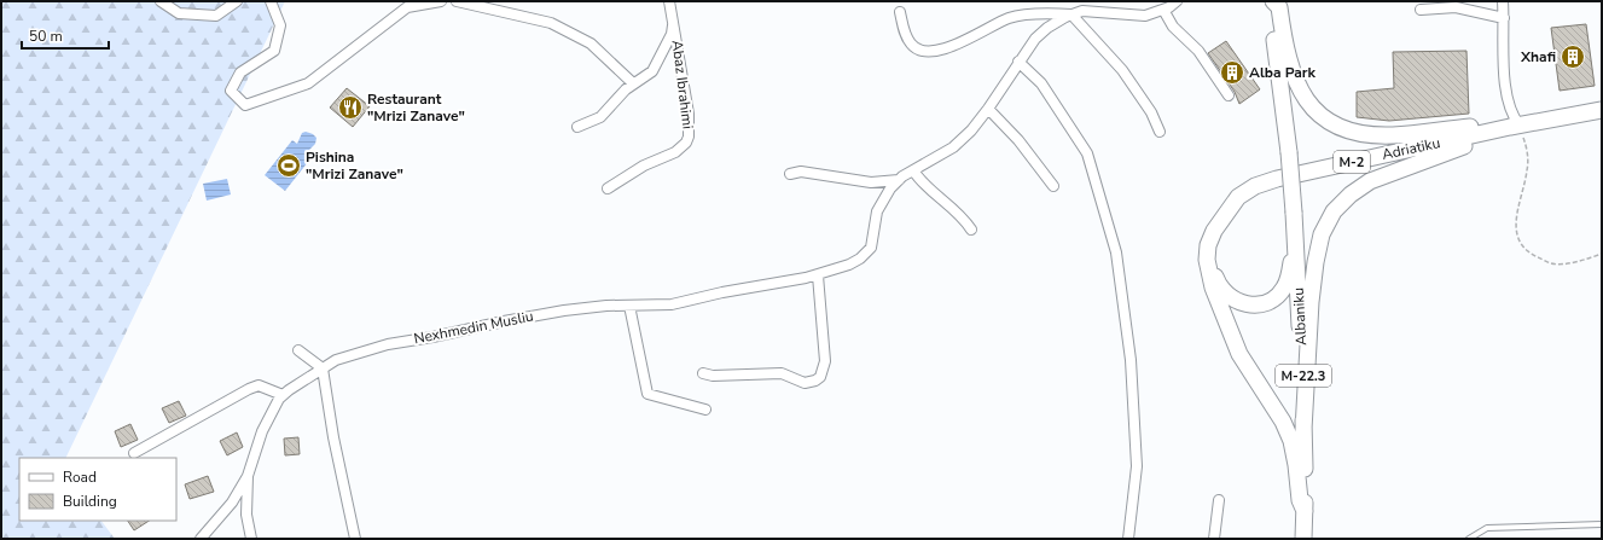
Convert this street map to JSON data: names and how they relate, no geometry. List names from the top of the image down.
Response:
{
  "streets": {
    "main road": [
      "Adriatiku",
      "M-2",
      "Albaniku",
      "M-22.3"
    ],
    "street": ["Abaz Ibrahimi", "Nexhmedin Musliu"]
  },
  "crossings": [
    ["Adriatiku", "M-2"],
    ["Adriatiku", "Albaniku"],
    ["M-2", "Albaniku"]
  ],
  "places": {
    "building": ["Xhafi", "Alba Park"],
    "restaurant": ["Restaurant \"Mrizi Zanave\""],
    "sports": ["Pishina \"Mrizi Zanave\""]
  },
  "legend": ["Road", "Building"],
  "scale_bar": "50 m"
}
